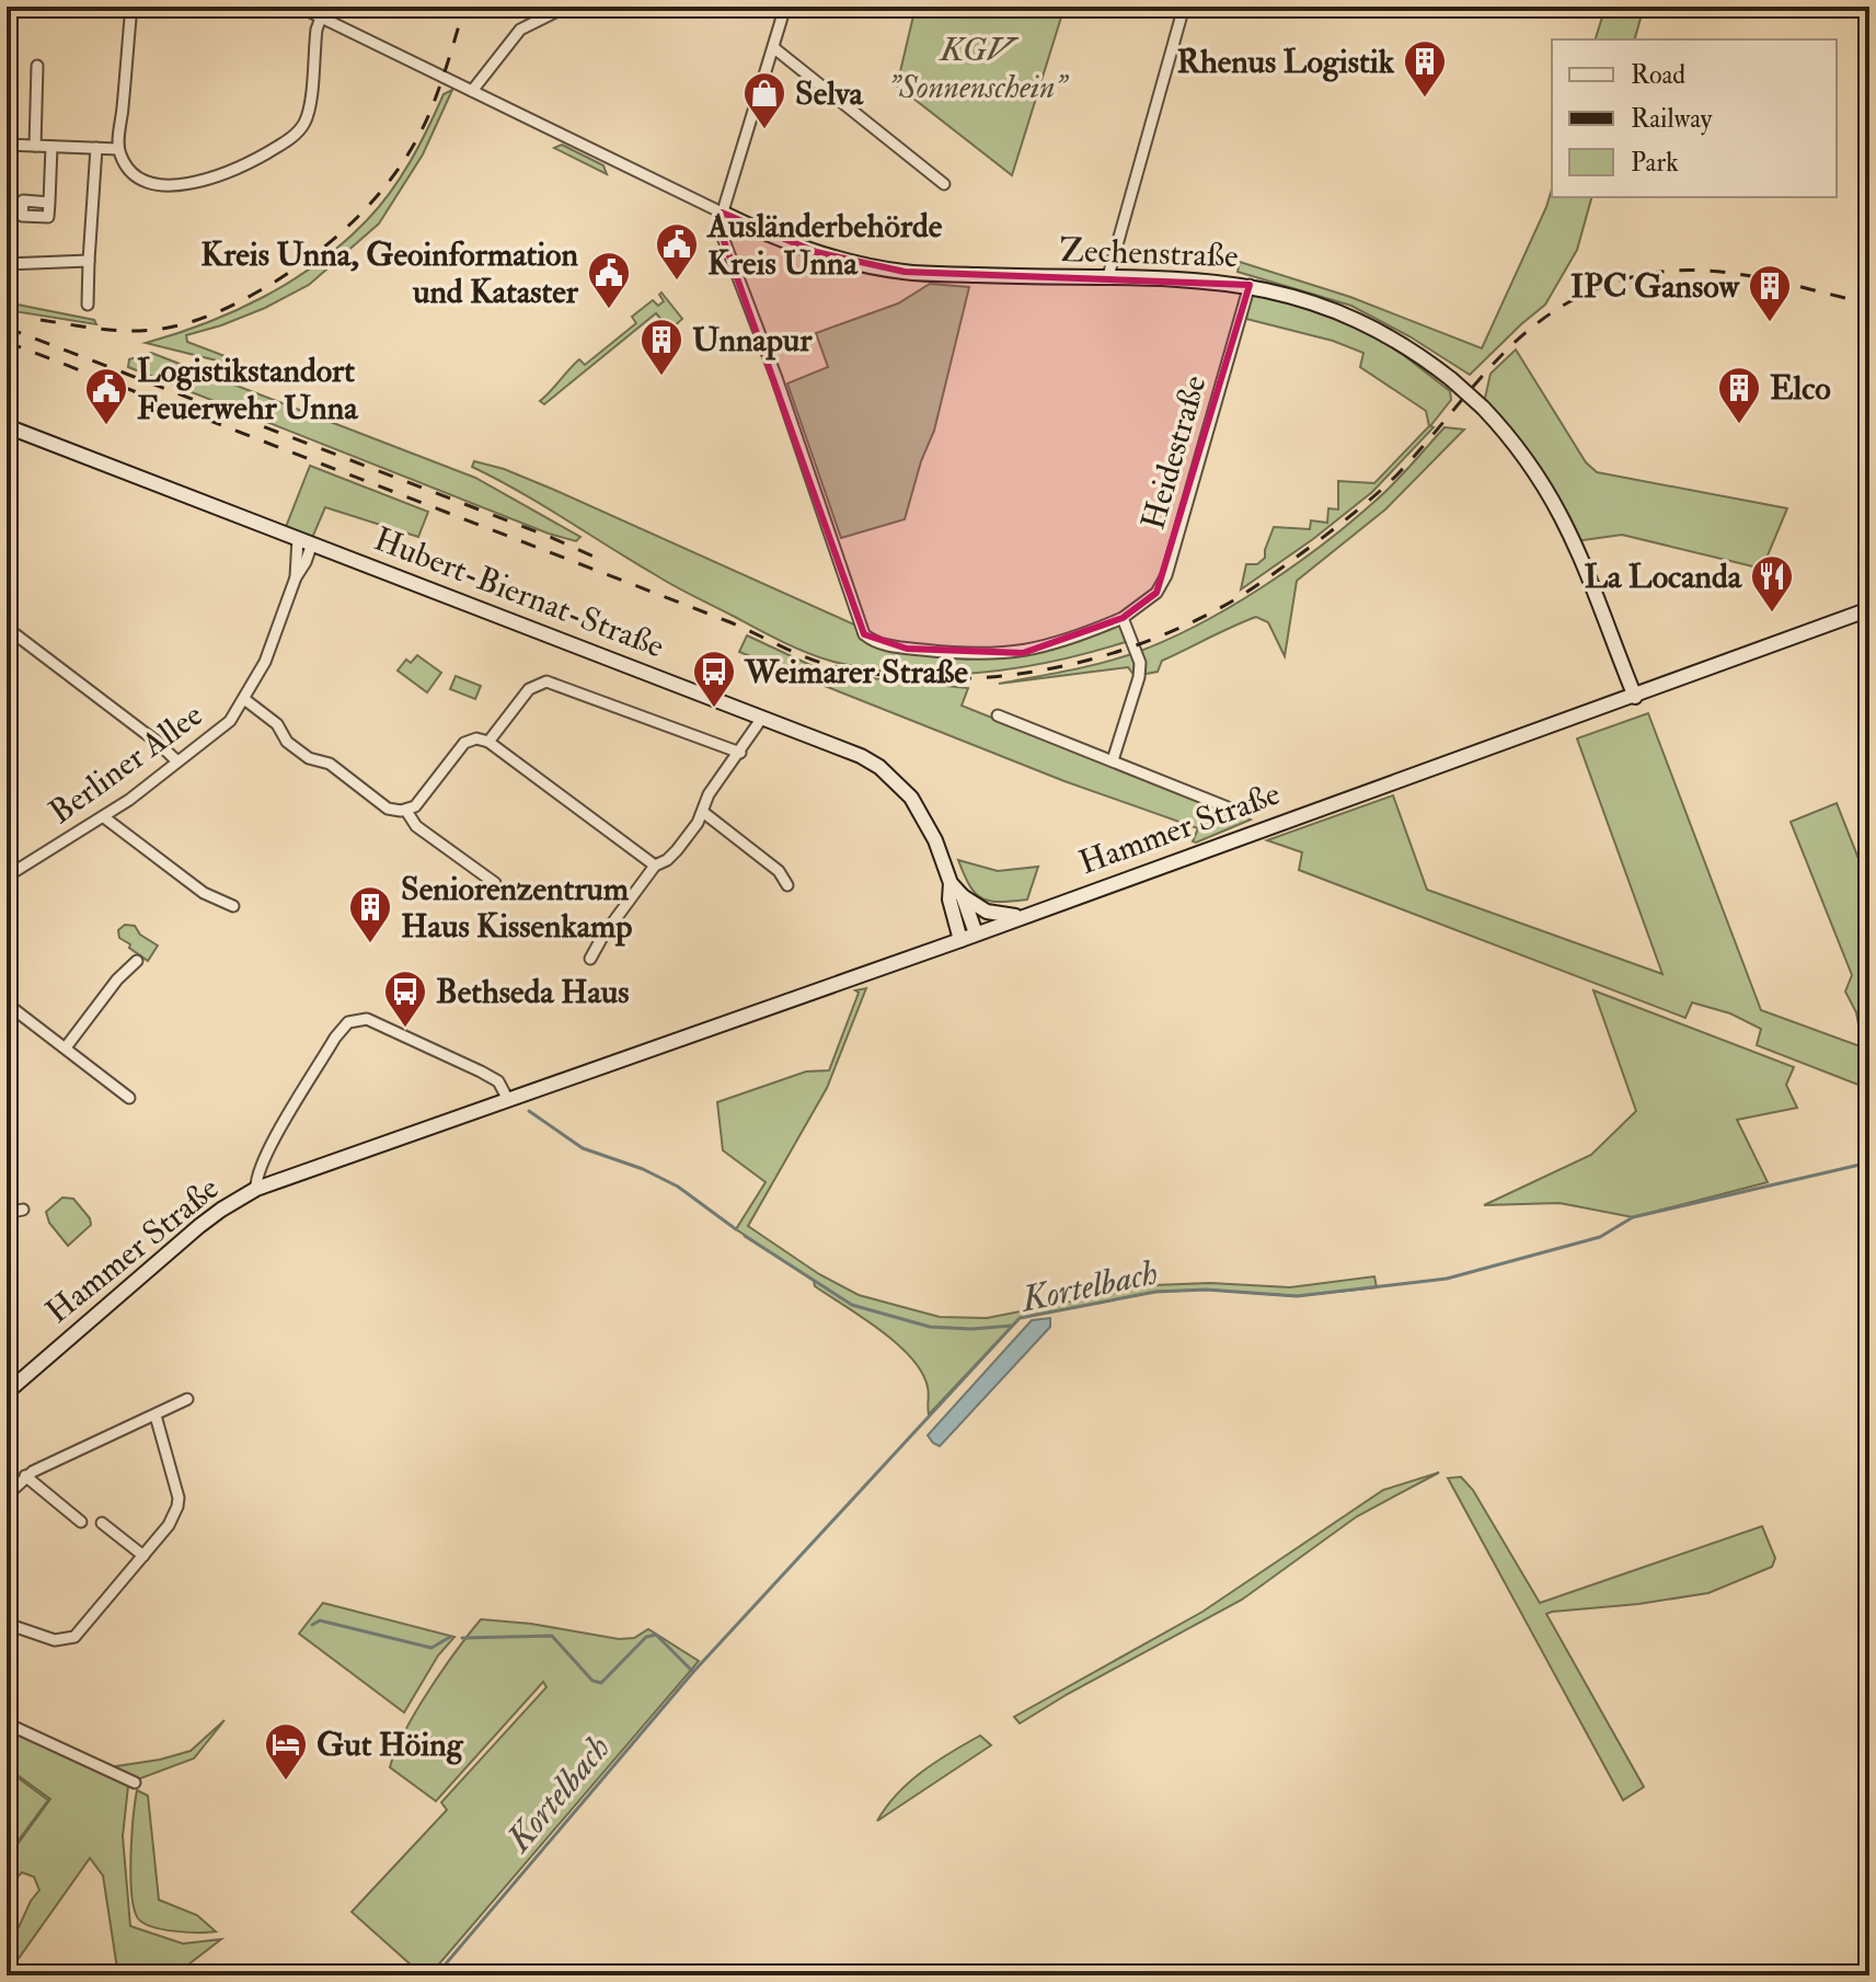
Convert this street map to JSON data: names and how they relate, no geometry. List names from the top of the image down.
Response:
{
  "streets": {
    "street": [
      "Zechenstraße",
      "Heidestraße",
      "Hubert-Biernat-Straße",
      "Berliner Allee",
      "Hammer Straße"
    ]
  },
  "crossings": [
    ["Zechenstraße", "Heidestraße"],
    ["Zechenstraße", "Hammer Straße"],
    ["Hubert-Biernat-Straße", "Berliner Allee"],
    ["Hubert-Biernat-Straße", "Hammer Straße"]
  ],
  "water": ["Kortelbach"],
  "parks": ["KGV \"Sonnenschein\""],
  "places": {
    "building": [
      "Rhenus Logistik",
      "IPC Gansow",
      "Unnapur",
      "Elco",
      "Seniorenzentrum Haus Kissenkamp"
    ],
    "shop": ["Selva"],
    "public building": ["Ausländerbehörde Kreis Unna", "Kreis Unna, Geoinformation und Kataster", "Logistikstandort Feuerwehr Unna"],
    "restaurant": ["La Locanda"],
    "bus stop": ["Weimarer Straße", "Bethseda Haus"],
    "hotel": ["Gut Höing"]
  },
  "legend": ["Road", "Railway", "Park"]
}
